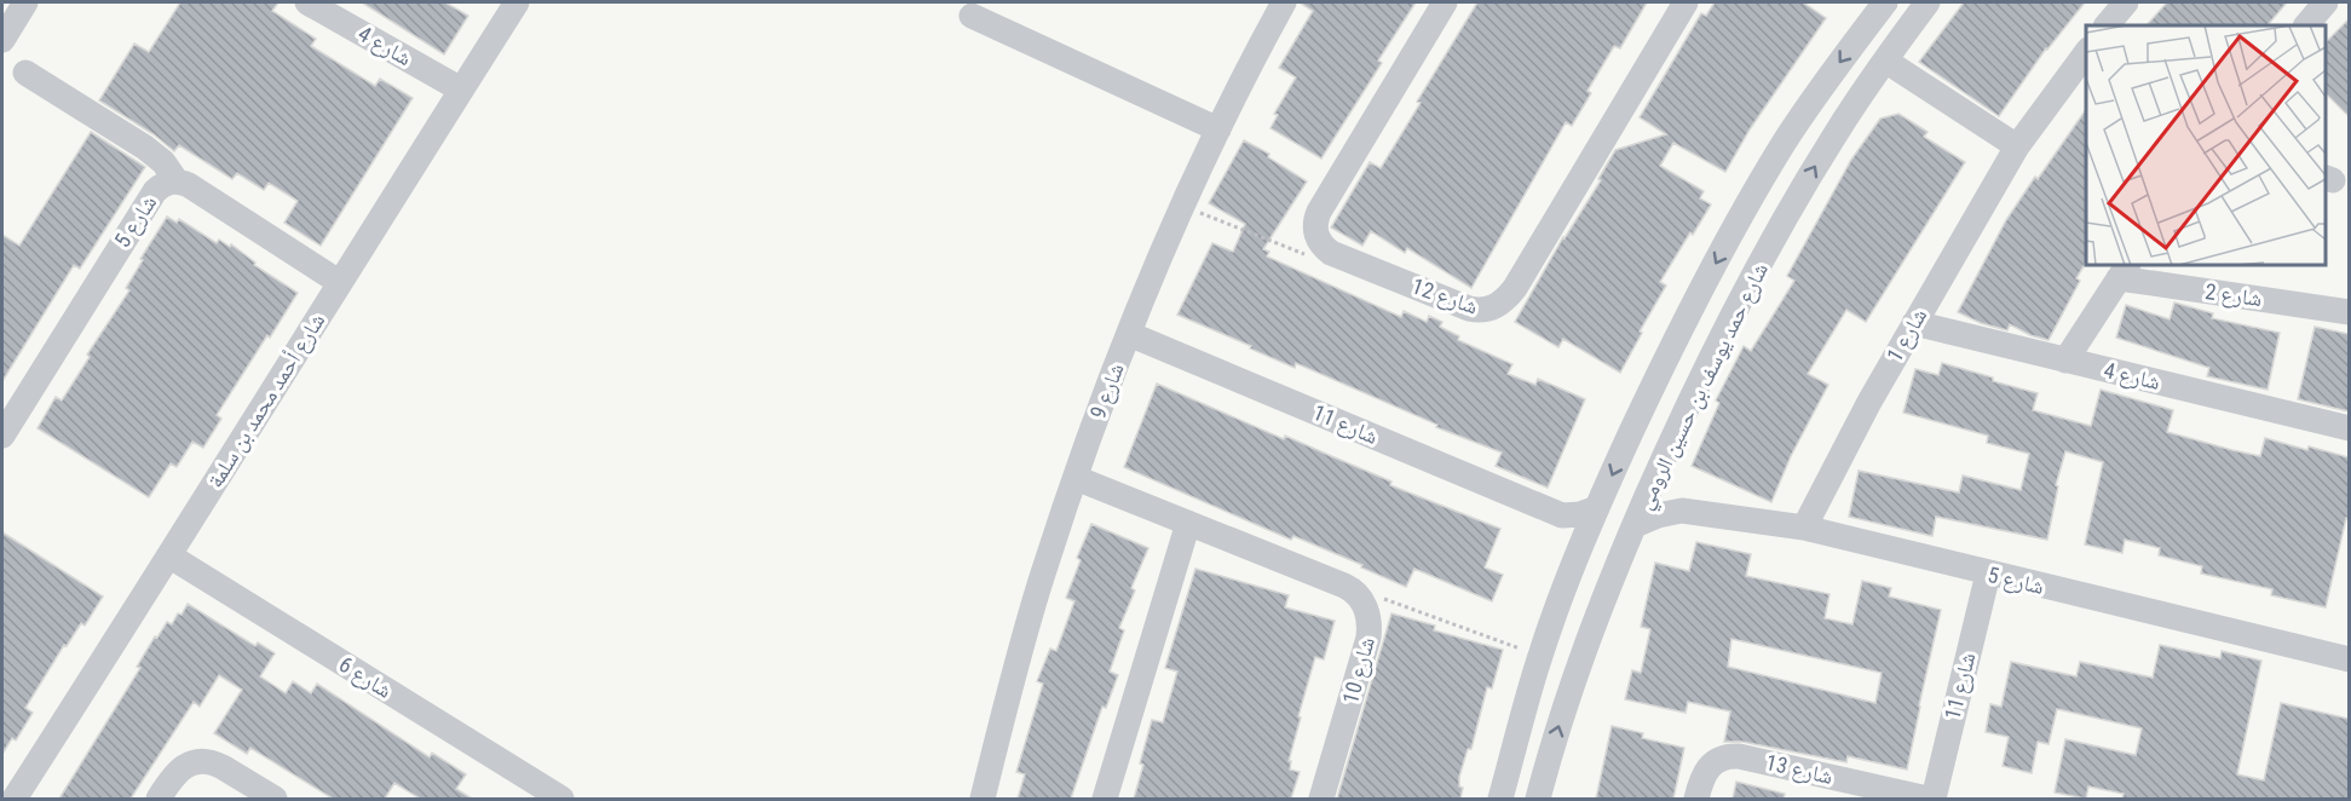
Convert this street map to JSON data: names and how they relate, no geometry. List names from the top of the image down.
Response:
{
  "streets": {
    "street": [
      "شارع 4",
      "شارع 5",
      "شارع 2",
      "شارع 12",
      "شارع 1",
      "شارع حمد يوسف بن حسين الرومي",
      "شارع 9",
      "شارع أحمد محمد بن سلمة",
      "شارع 11",
      "شارع 10",
      "شارع 6",
      "شارع 13"
    ]
  },
  "crossings": [
    ["شارع 4", "شارع 2"],
    ["شارع 4", "شارع 1"],
    ["شارع 4", "شارع أحمد محمد بن سلمة"],
    ["شارع 5", "شارع 1"],
    ["شارع 5", "شارع حمد يوسف بن حسين الرومي"],
    ["شارع 5", "شارع أحمد محمد بن سلمة"],
    ["شارع 5", "شارع 11"],
    ["شارع 9", "شارع 11"],
    ["شارع 9", "شارع 10"],
    ["شارع أحمد محمد بن سلمة", "شارع 6"],
    ["شارع 11", "شارع 13"]
  ]
}
